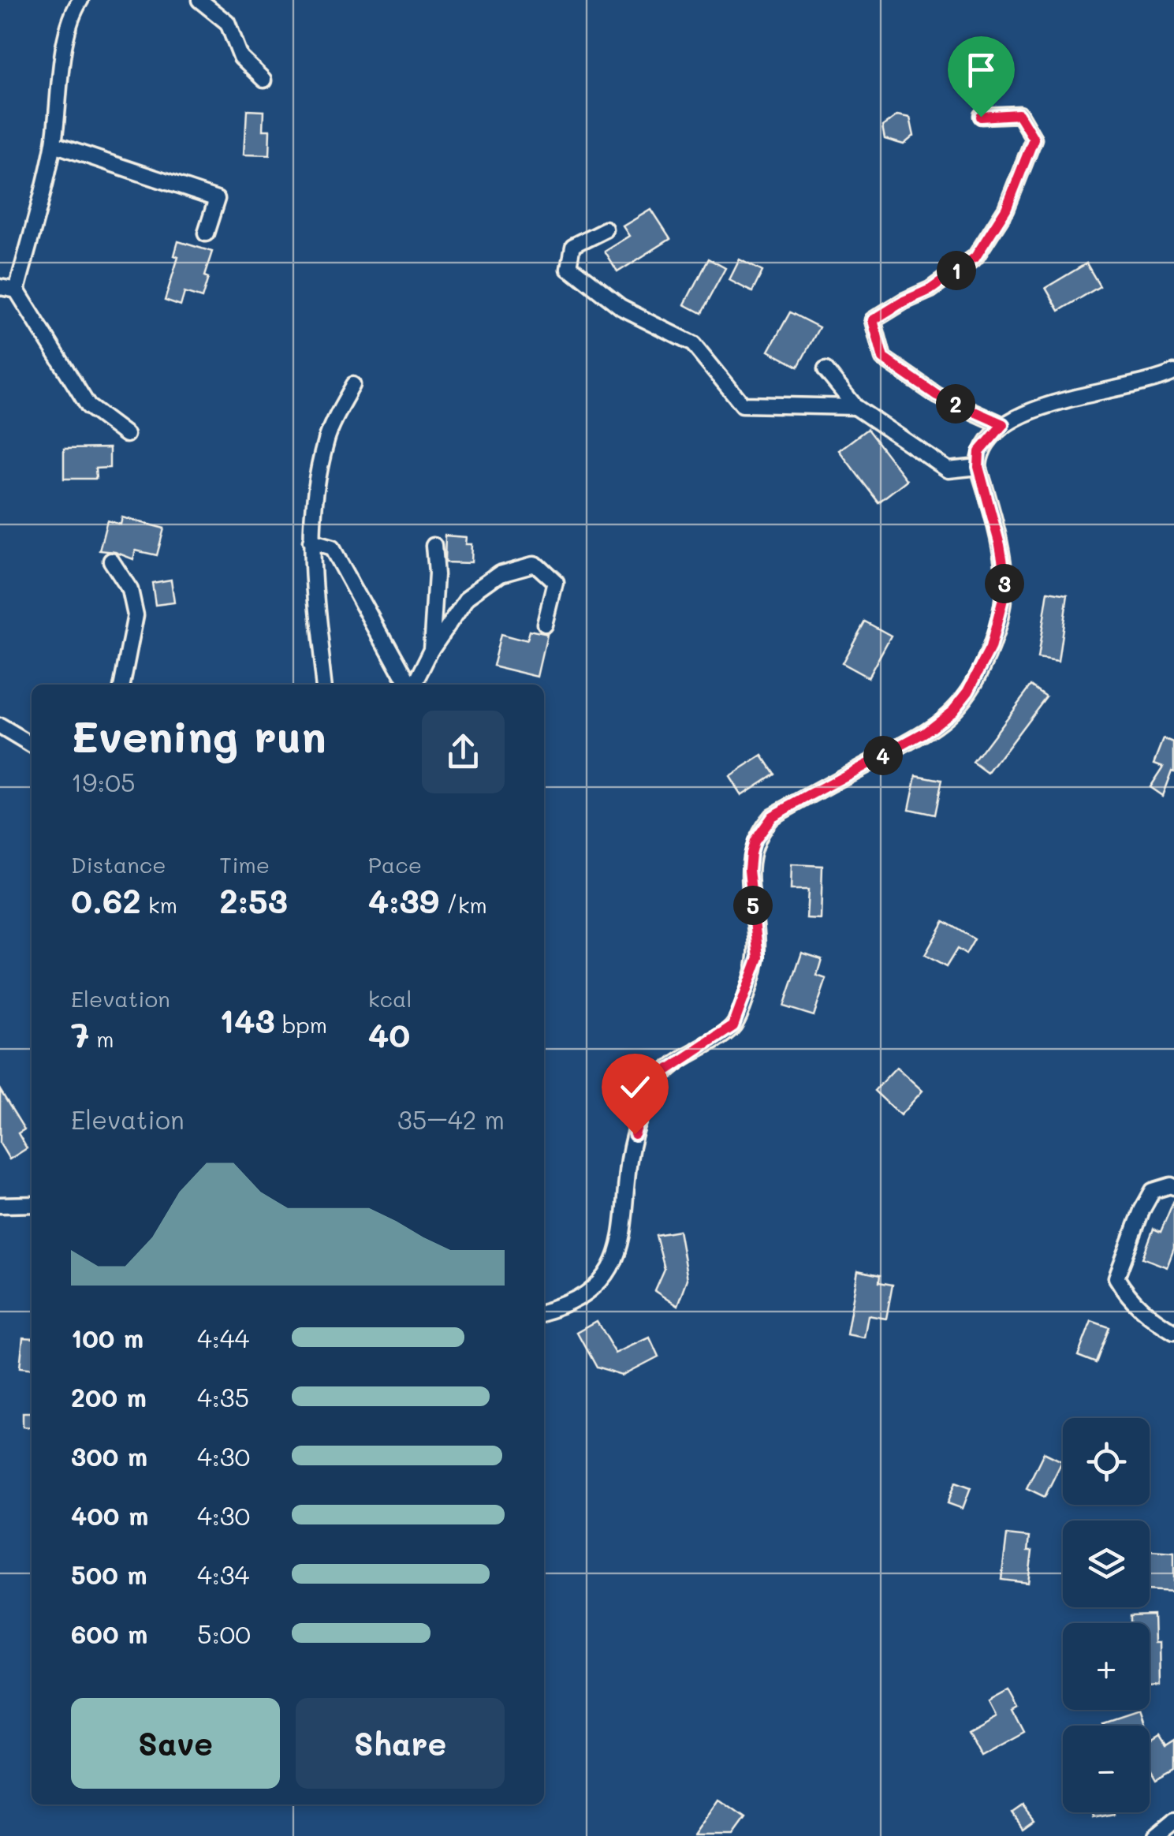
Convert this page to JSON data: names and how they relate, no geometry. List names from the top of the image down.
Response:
{
  "page": {
    "pins": [
      "1",
      "2",
      "3",
      "4",
      "5"
    ],
    "heading": ["Evening run", "19:05"],
    "stats": [
      ["Distance", "0.62 km"],
      ["Time", "2:53"],
      ["Pace", "4:39 /km"],
      ["Elevation", "7 m"],
      ["143 bpm"],
      ["kcal", "40"]
    ],
    "chart": ["Elevation", "35–42 m"],
    "list": [
      {
        "name": "100 m",
        "note": "4:44"
      },
      {
        "name": "200 m",
        "note": "4:35"
      },
      {
        "name": "300 m",
        "note": "4:30"
      },
      {
        "name": "400 m",
        "note": "4:30"
      },
      {
        "name": "500 m",
        "note": "4:34"
      },
      {
        "name": "600 m",
        "note": "5:00"
      }
    ],
    "map_buttons": ["+", "−"],
    "buttons": ["Save", "Share"]
  }
}
